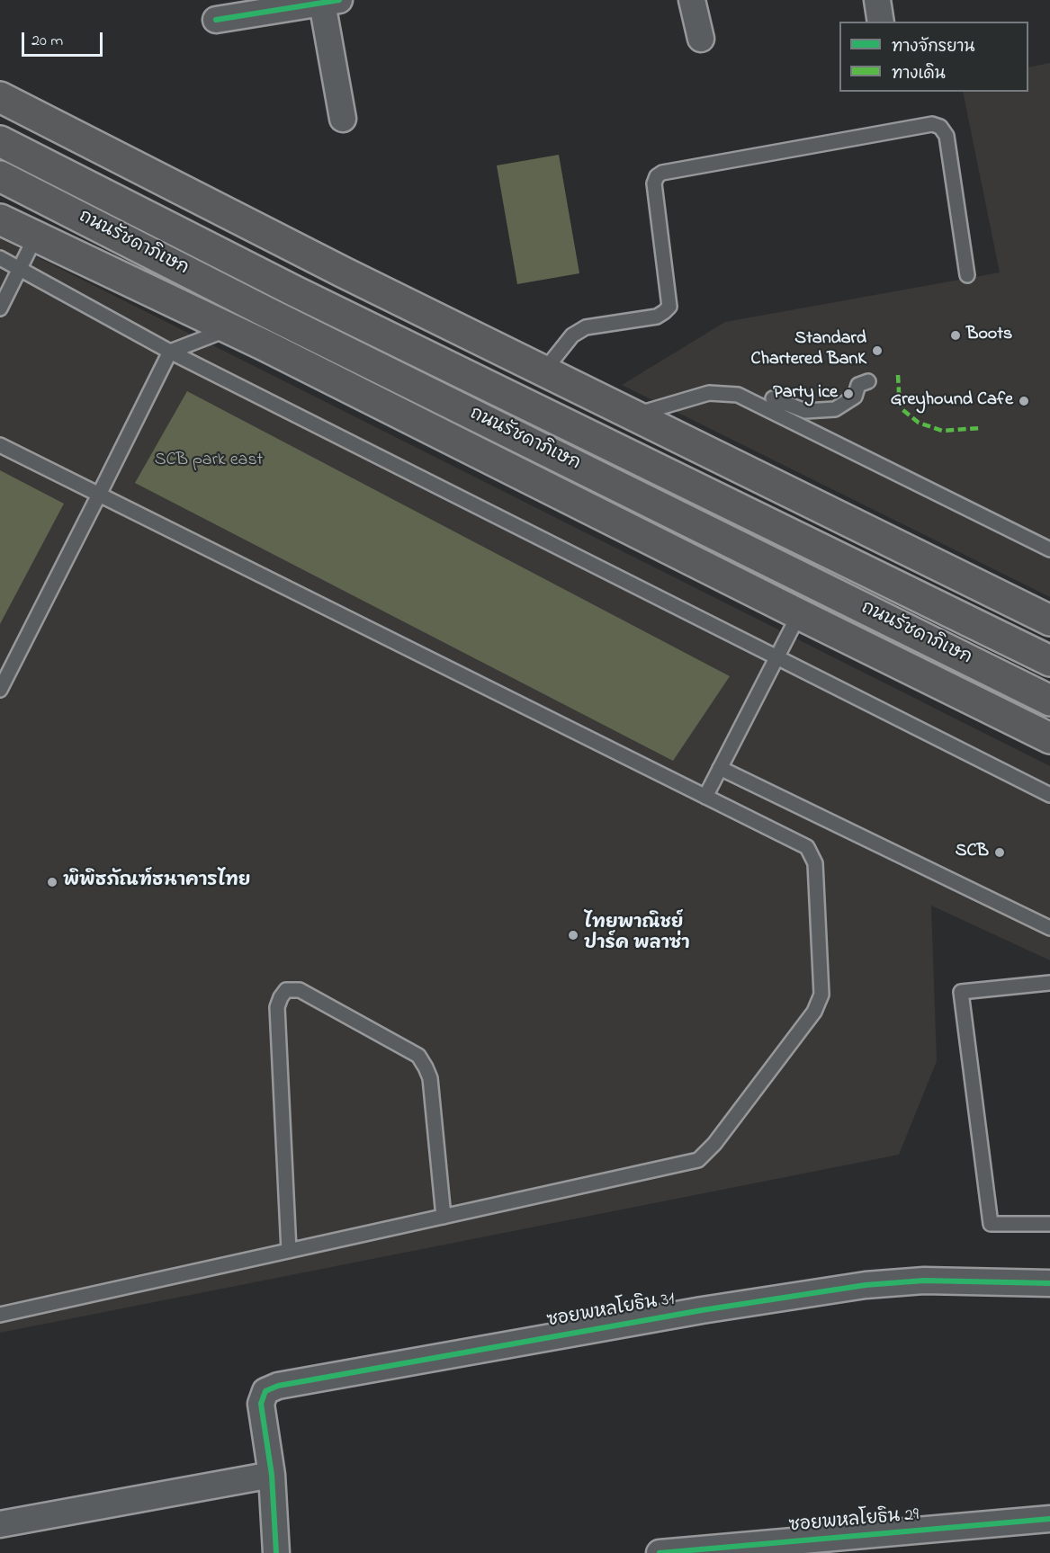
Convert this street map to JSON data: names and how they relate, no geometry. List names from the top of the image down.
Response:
{
  "streets": {
    "main road": ["ถนนรัชดาภิเษก"],
    "street": ["ซอยพหลโยธิน 31", "ซอยพหลโยธิน 29"]
  },
  "parks": ["SCB park east"],
  "places": [
    "Boots",
    "Standard Chartered BanK",
    "Party ice",
    "Greyhound Cafe",
    "SCB",
    "พิพิธภัณฑ์ธนาคารไทย",
    "ไทยพาณิชย์ ปาร์ค พลาซ่า"
  ],
  "legend": ["ทางจักรยาน", "ทางเดิน"],
  "scale_bar": "20 m"
}
